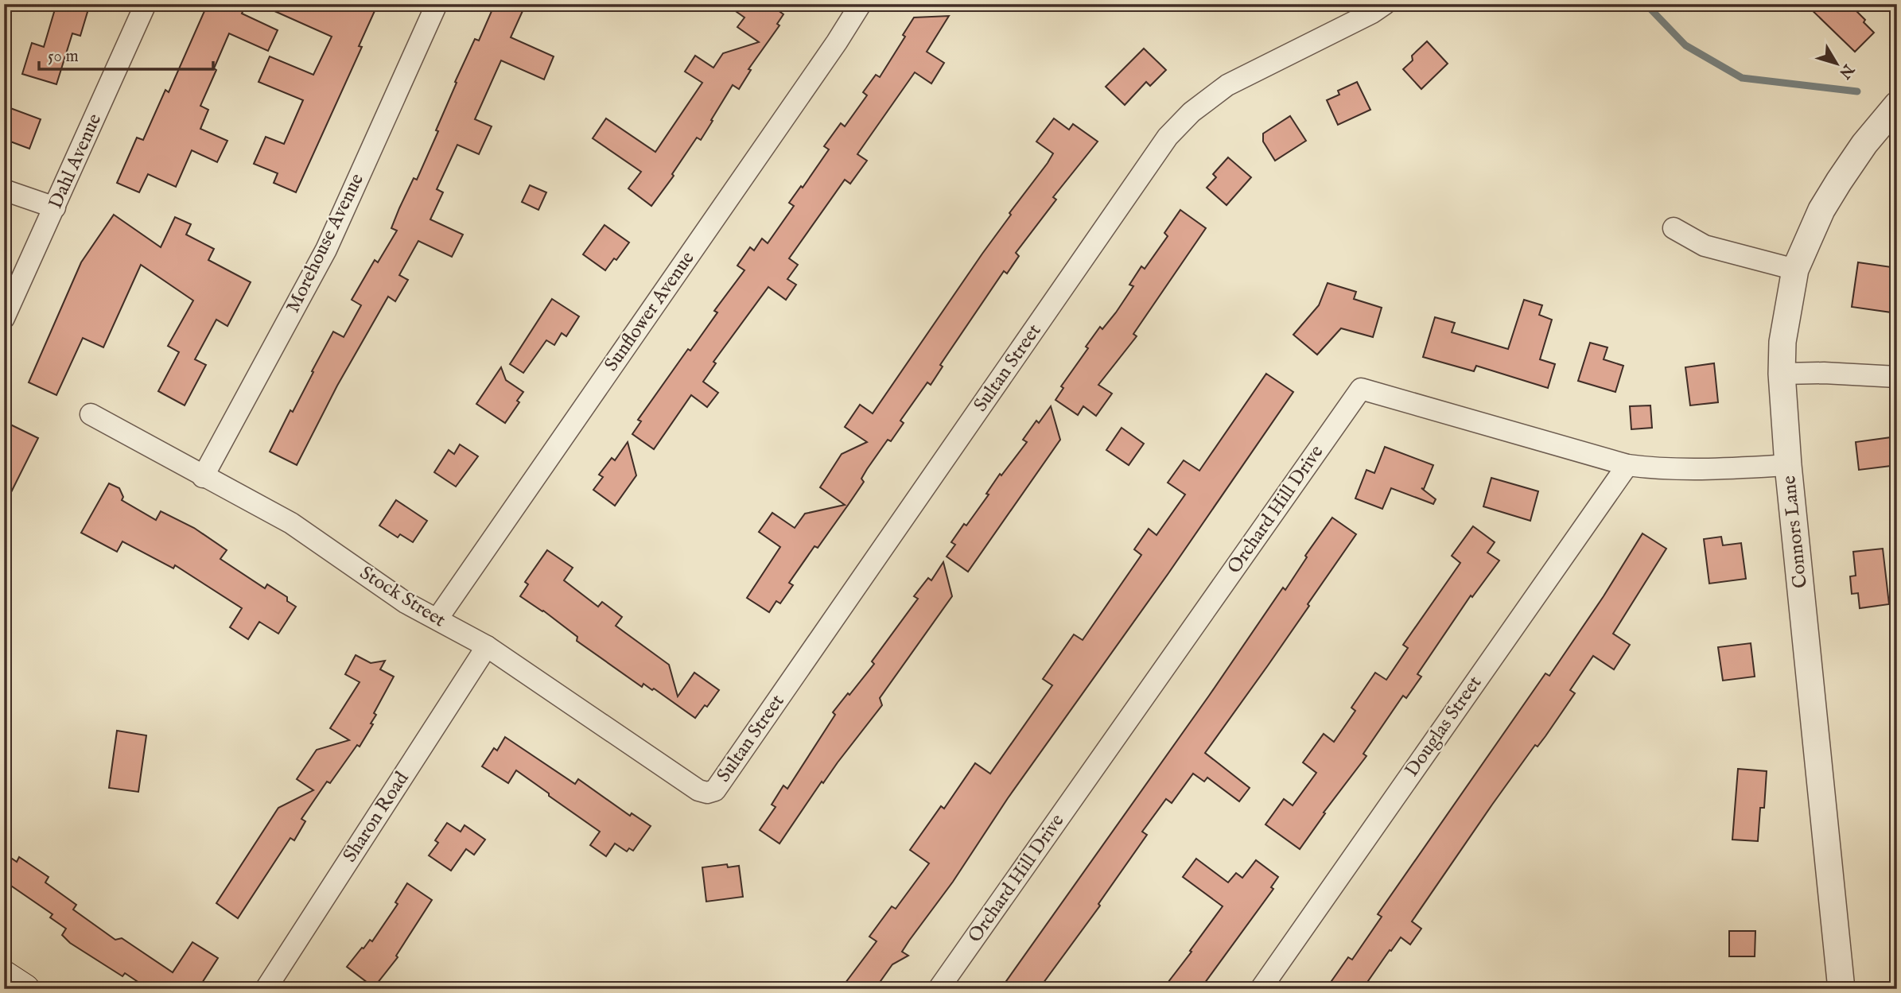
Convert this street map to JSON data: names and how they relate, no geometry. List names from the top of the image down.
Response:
{
  "streets": {
    "street": [
      "Dahl Avenue",
      "Morehouse Avenue",
      "Sunflower Avenue",
      "Sultan Street",
      "Orchard Hill Drive",
      "Connors Lane",
      "Stock Street",
      "Douglas Street",
      "Sharon Road"
    ]
  },
  "crossings": [
    ["Morehouse Avenue", "Stock Street"],
    ["Sunflower Avenue", "Stock Street"],
    ["Sultan Street", "Stock Street"],
    ["Orchard Hill Drive", "Connors Lane"],
    ["Orchard Hill Drive", "Douglas Street"],
    ["Stock Street", "Sharon Road"]
  ],
  "scale_bar": "50 m",
  "north": "bottom right"
}
